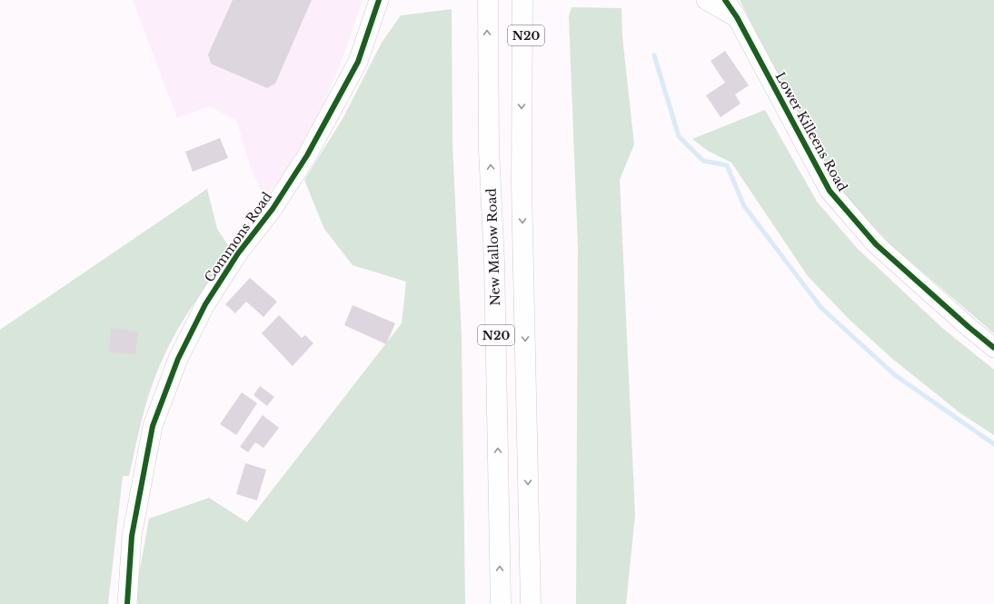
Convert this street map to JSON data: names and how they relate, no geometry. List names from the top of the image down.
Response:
{
  "streets": {
    "highway": ["N20", "New Mallow Road"],
    "street": ["Lower Killeens Road", "Commons Road"]
  }
}
